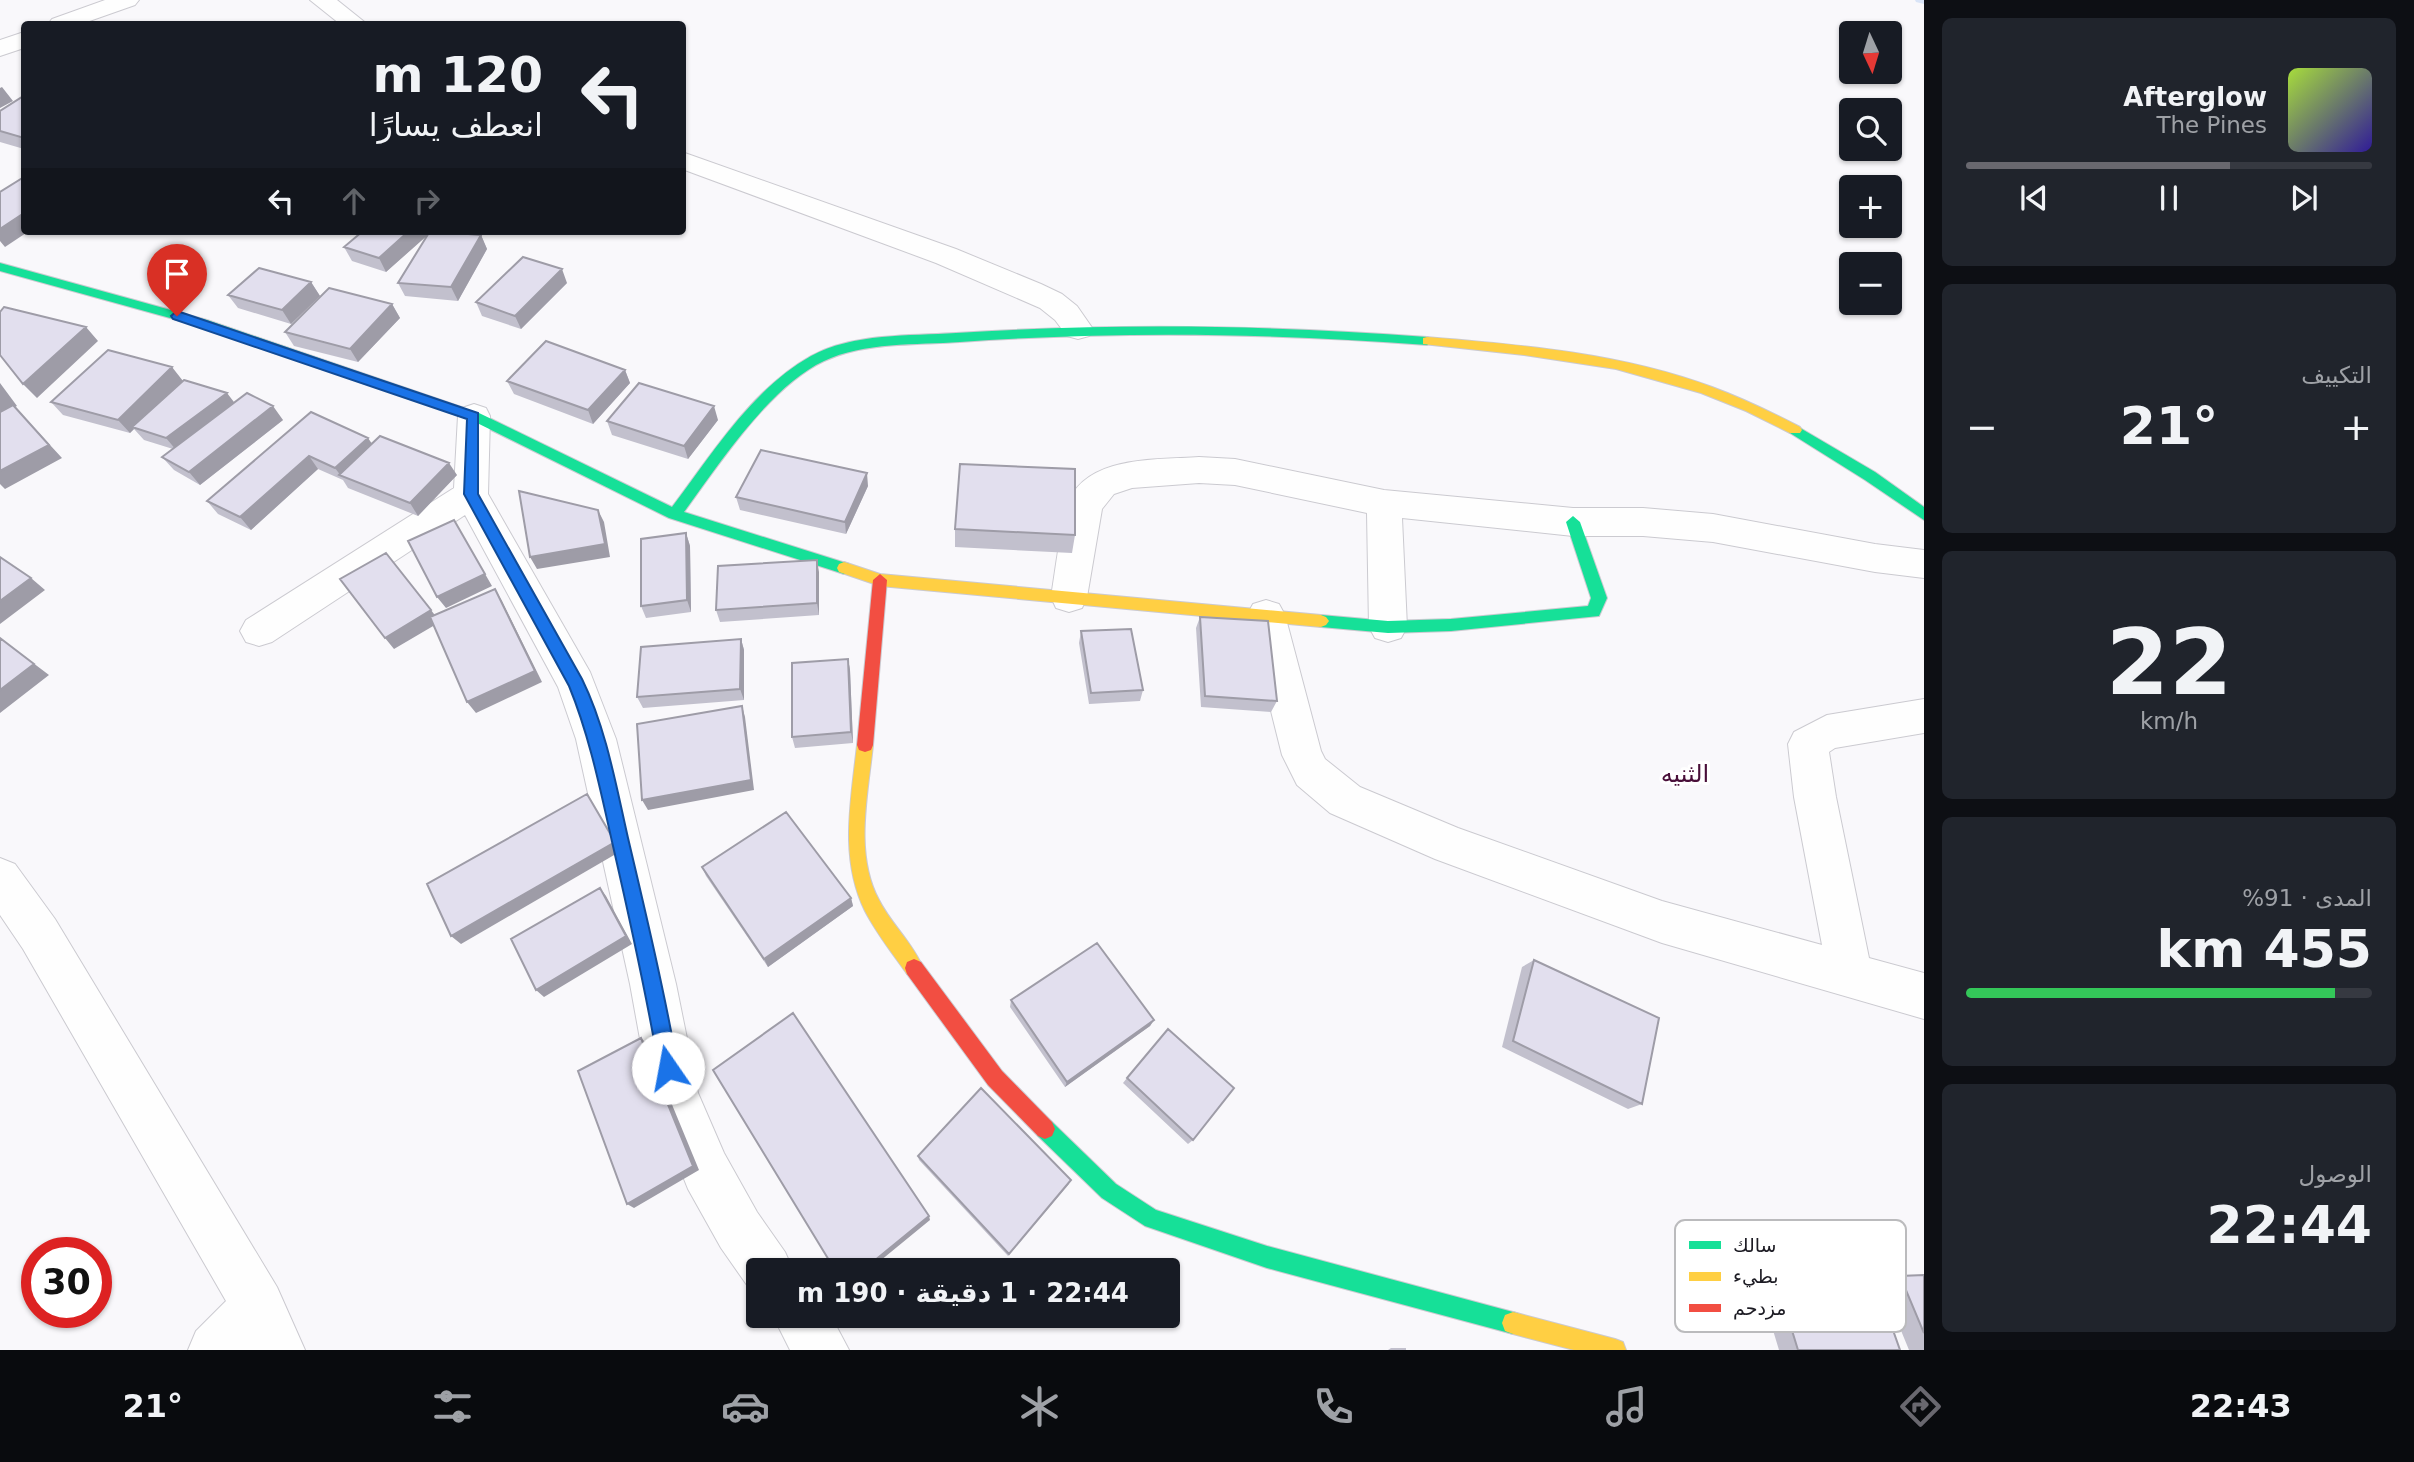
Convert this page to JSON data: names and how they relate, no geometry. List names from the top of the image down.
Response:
{
  "districts": ["الثنيه"],
  "legend": ["سالك", "بطيء", "مزدحم"],
  "north": "bottom",
  "page": {
    "map_buttons": ["+", "−"],
    "turn": ["120 m", "انعطف يسارًا"],
    "song": ["Afterglow", "The Pines"],
    "tile": [
      "التكييف",
      ["22", "km/h"],
      ["المدى · 91%", "455 km"],
      ["الوصول", "22:44"]
    ],
    "heat": ["−", "21°", "+"],
    "limit": "30",
    "trip": "22:44 · 1 دقيقة · 190 m",
    "tabs": ["22:43", "21°"]
  }
}
